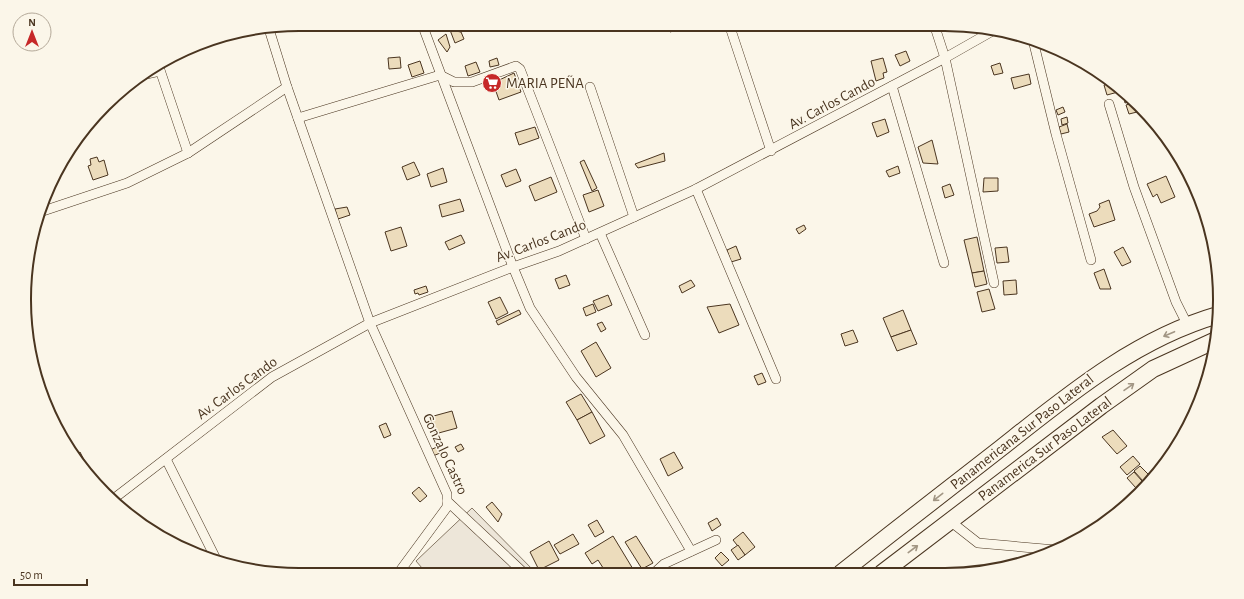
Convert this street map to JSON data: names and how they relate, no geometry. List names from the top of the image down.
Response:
{
  "streets": {
    "highway": ["Panamericana Sur Paso Lateral", "Panamerica Sur Paso Lateral"],
    "street": ["Av. Carlos Cando", "Gonzalo Castro"]
  },
  "crossings": [
    ["Av. Carlos Cando", "Gonzalo Castro"]
  ],
  "one_way": ["Panamericana Sur Paso Lateral", "Panamerica Sur Paso Lateral"],
  "places": {
    "supermarket": ["MARIA PEÑA"]
  },
  "scale_bar": "50 m",
  "north": "top"
}
